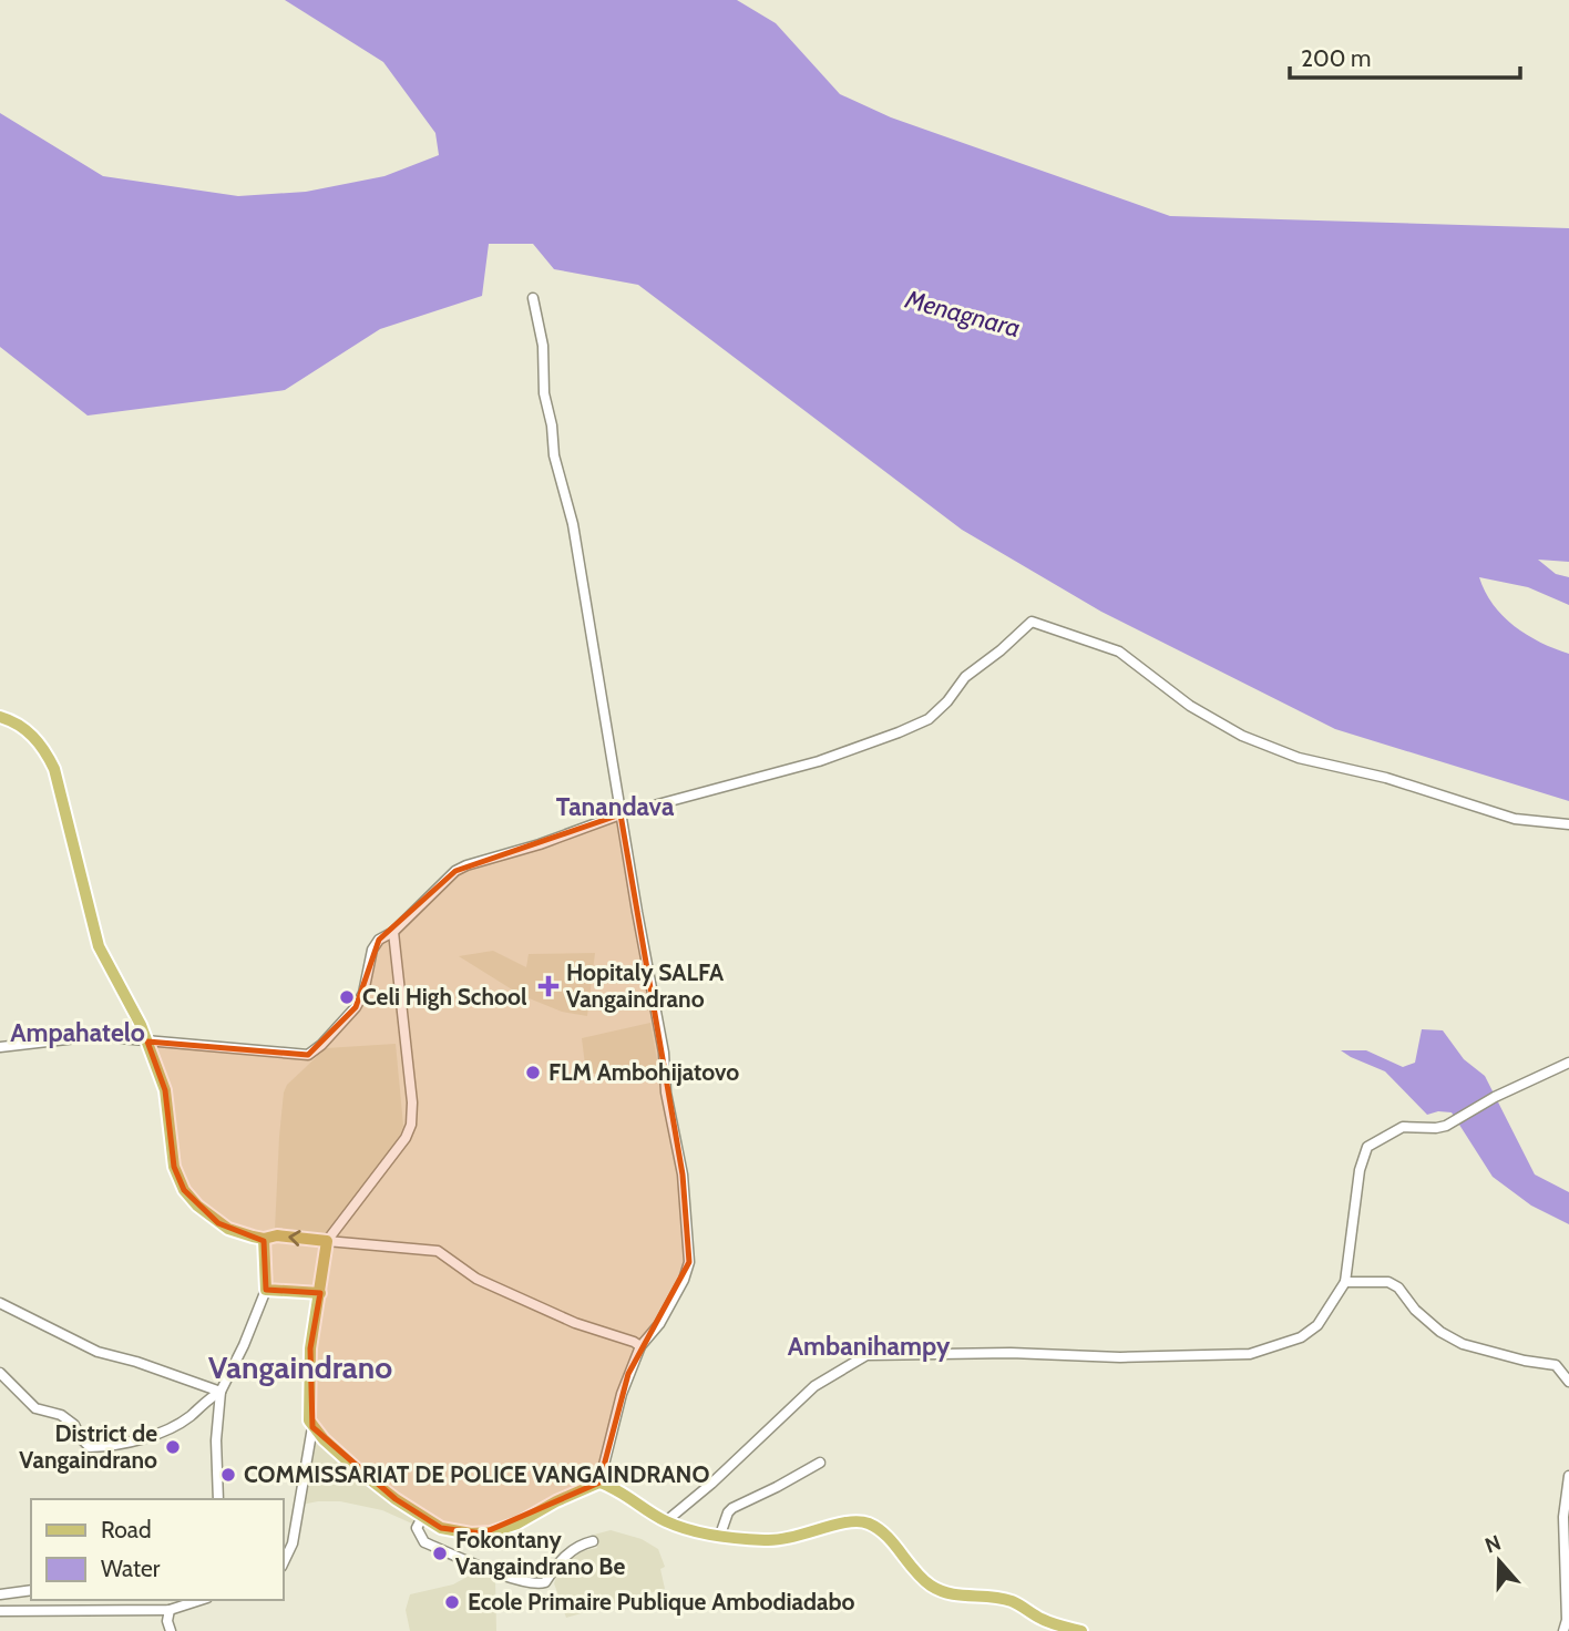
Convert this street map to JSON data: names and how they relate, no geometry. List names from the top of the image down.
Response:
{
  "districts": [
    "Tanandava",
    "Ampahatelo",
    "Ambanihampy",
    "Vangaindrano"
  ],
  "water": ["Menagnara"],
  "places": {
    "health": ["Hopitaly SALFA Vangaindrano"],
    "other": [
      "Celi High School",
      "FLM Ambohijatovo",
      "District de Vangaindrano",
      "COMMISSARIAT DE POLICE VANGAINDRANO",
      "Fokontany Vangaindrano Be",
      "Ecole Primaire Publique Ambodiadabo"
    ]
  },
  "legend": ["Road", "Water"],
  "scale_bar": "200 m",
  "north": "top"
}
